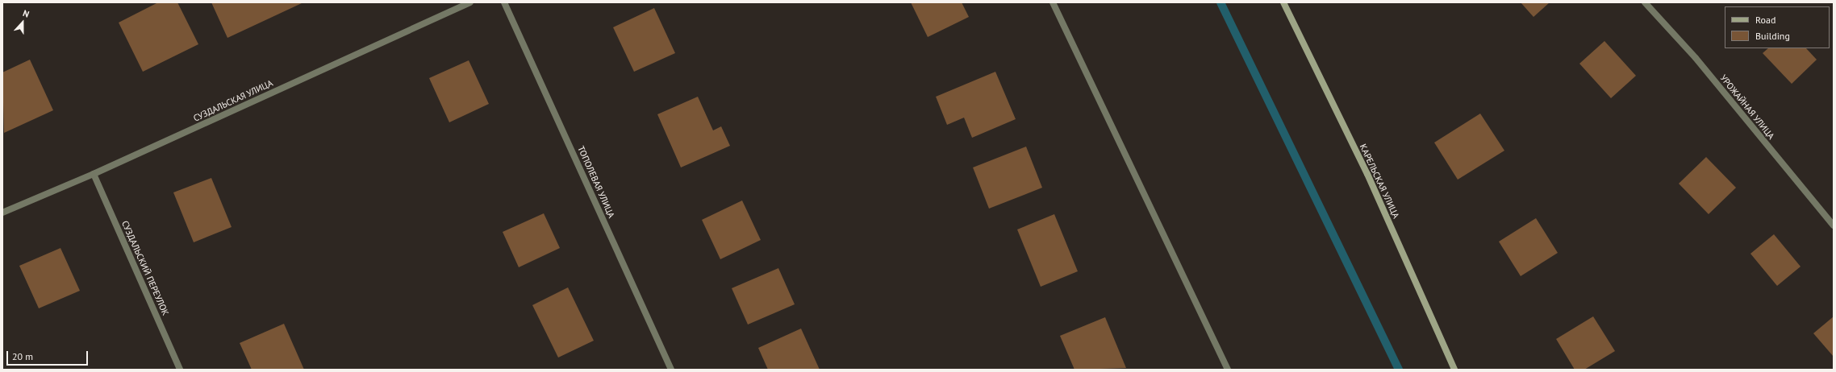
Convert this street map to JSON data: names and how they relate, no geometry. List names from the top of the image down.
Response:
{
  "streets": {
    "main road": ["КАРЕЛЬСКАЯ УЛИЦА"],
    "street": [
      "СУЗДАЛЬСКАЯ УЛИЦА",
      "УРОЖАЙНАЯ УЛИЦА",
      "ТОПОЛЕВАЯ УЛИЦА",
      "СУЗДАЛЬСКИЙ ПЕРЕУЛОК"
    ]
  },
  "crossings": [
    ["СУЗДАЛЬСКАЯ УЛИЦА", "СУЗДАЛЬСКИЙ ПЕРЕУЛОК"]
  ],
  "legend": ["Road", "Building"],
  "scale_bar": "20 m",
  "north": "top"
}
